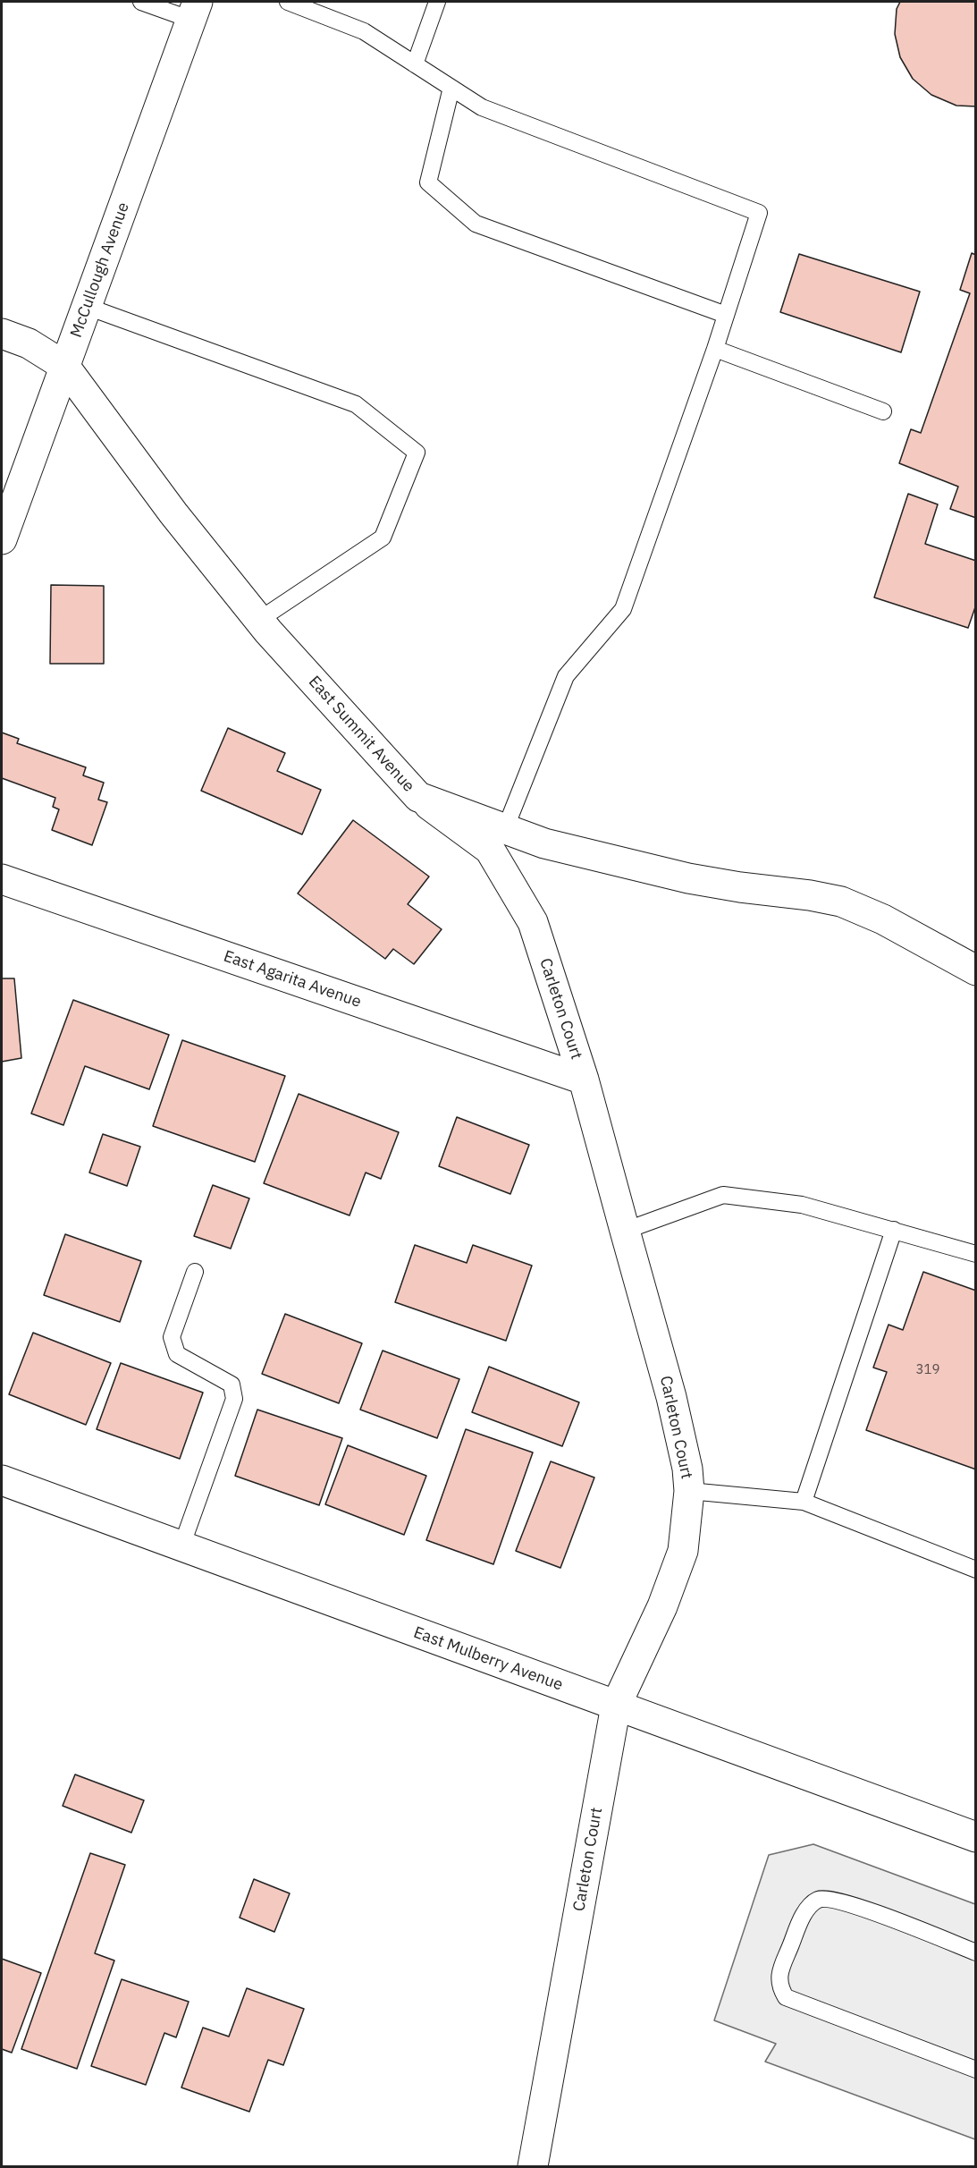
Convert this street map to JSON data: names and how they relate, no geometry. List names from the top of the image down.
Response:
{
  "streets": {
    "street": [
      "McCullough Avenue",
      "East Summit Avenue",
      "East Agarita Avenue",
      "Carleton Court",
      "East Mulberry Avenue"
    ]
  },
  "crossings": [
    ["McCullough Avenue", "East Summit Avenue"],
    ["East Summit Avenue", "Carleton Court"],
    ["East Agarita Avenue", "Carleton Court"],
    ["Carleton Court", "East Mulberry Avenue"]
  ],
  "house_numbers": ["319"]
}
